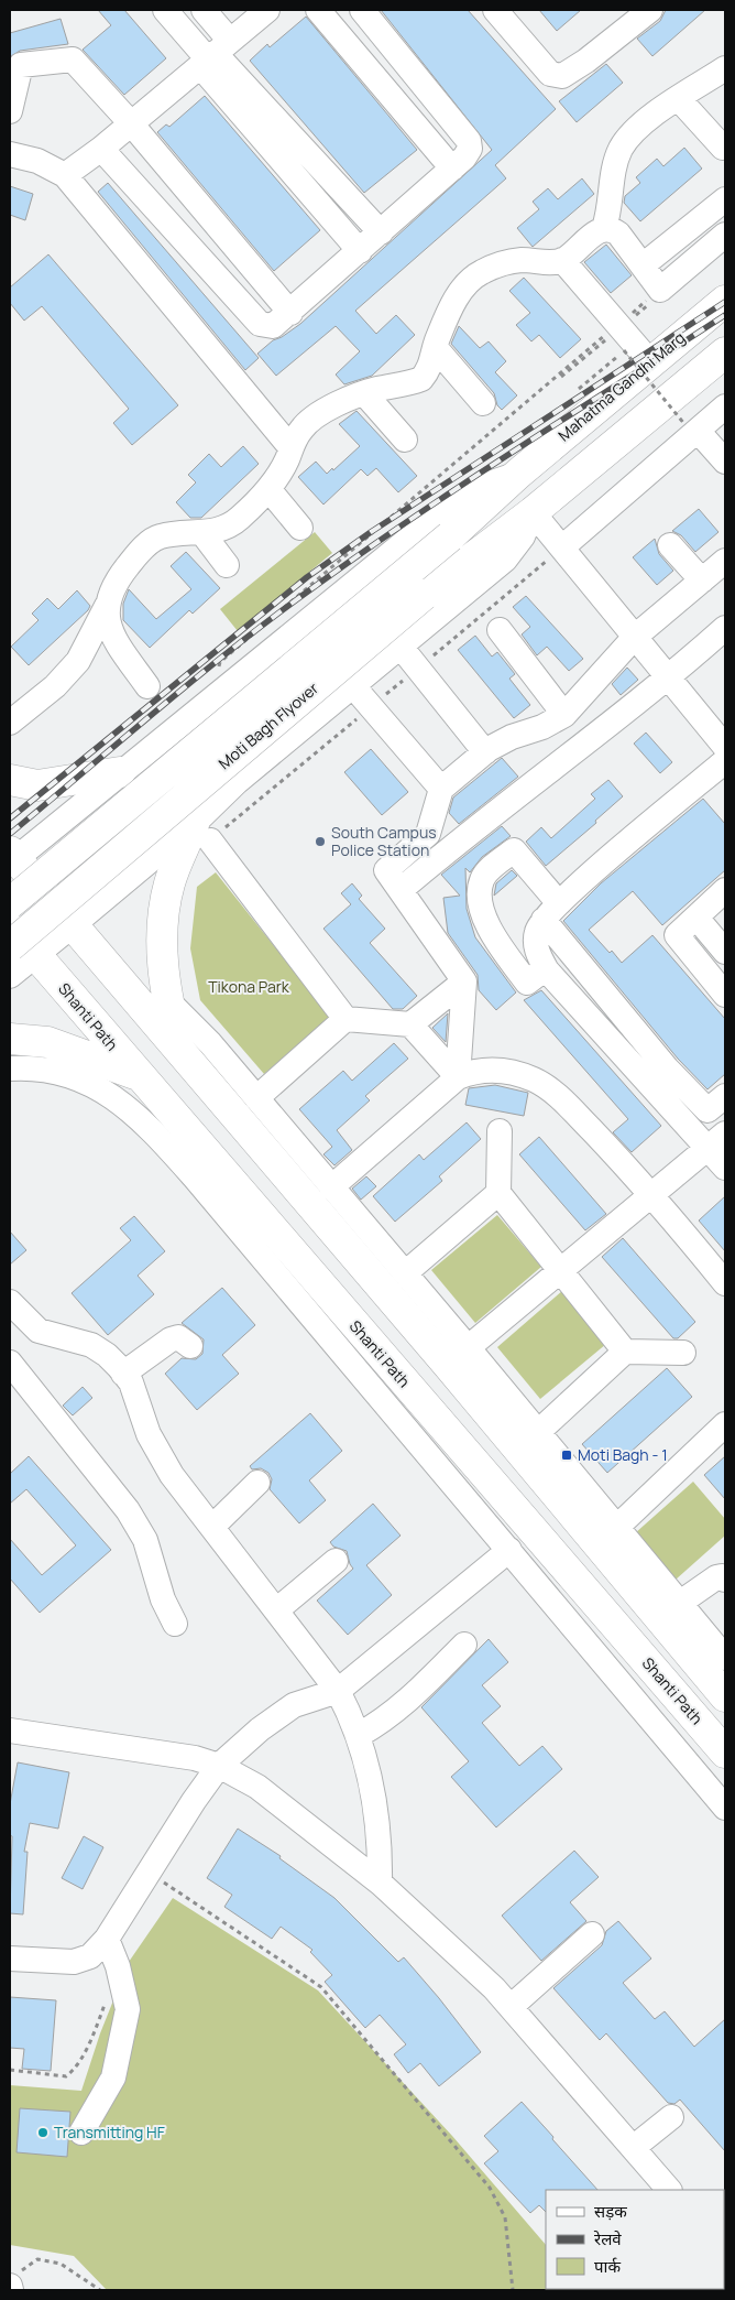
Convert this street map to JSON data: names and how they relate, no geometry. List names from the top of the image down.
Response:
{
  "streets": {
    "main road": ["Mahatma Gandhi Marg", "Moti Bagh Flyover", "Shanti Path"]
  },
  "crossings": [
    ["Mahatma Gandhi Marg", "Moti Bagh Flyover"],
    ["Moti Bagh Flyover", "Shanti Path"]
  ],
  "parks": ["Tikona Park"],
  "places": {
    "other": ["South Campus Police Station", "Transmitting HF"],
    "transit": ["Moti Bagh - 1"]
  },
  "legend": ["सड़क", "रेलवे", "पार्क"]
}
